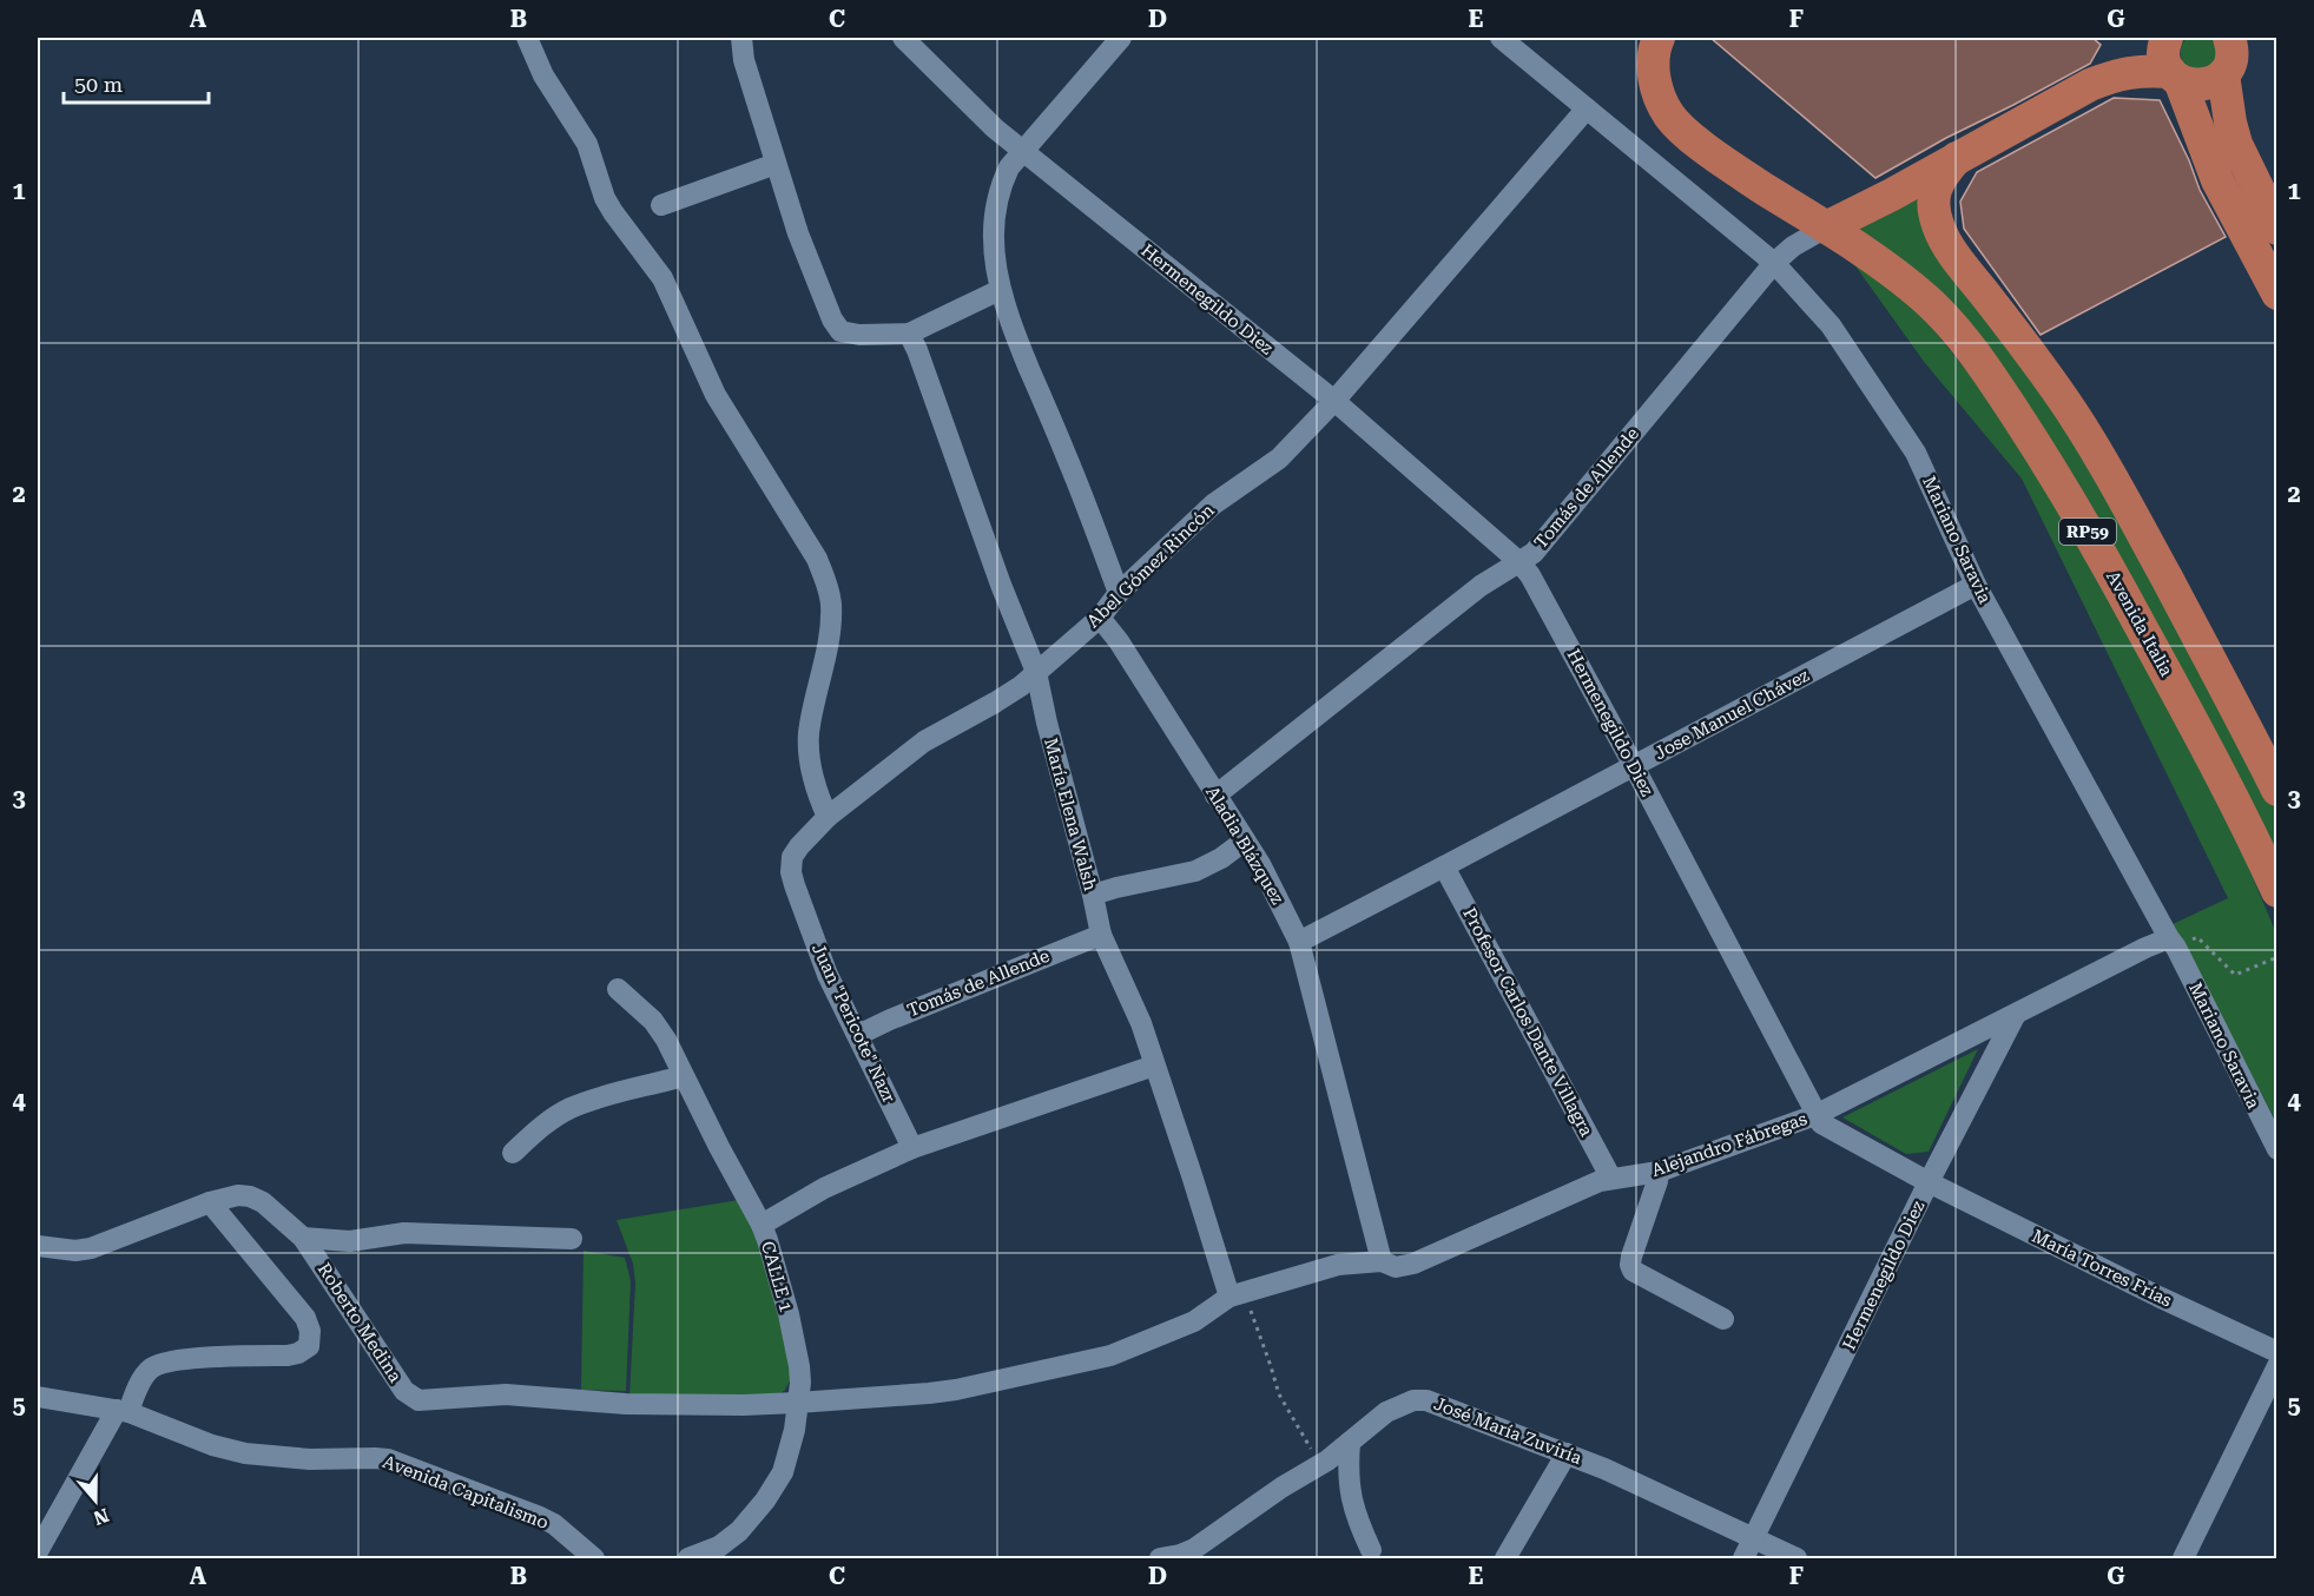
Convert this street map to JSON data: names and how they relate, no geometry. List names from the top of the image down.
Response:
{
  "streets": {
    "main road": ["RP59", "Avenida Italia"],
    "street": [
      "Hermenegildo Diez",
      "Tomás de Allende",
      "Mariano Saravia",
      "Abel Gómez Rincón",
      "Jose Manuel Chávez",
      "María Elena Walsh",
      "Aladia Blázquez",
      "Profesor Carlos Dante Villagra",
      "Juan \"Pericote\" Nazr",
      "Alejandro Fábregas",
      "María Torres Frías",
      "CALLE 1",
      "Roberto Medina",
      "José María Zuviría",
      "Avenida Capitalismo"
    ]
  },
  "crossings": [
    ["Hermenegildo Diez", "Tomás de Allende"],
    ["Hermenegildo Diez", "Abel Gómez Rincón"],
    ["Hermenegildo Diez", "Jose Manuel Chávez"],
    ["Hermenegildo Diez", "Alejandro Fábregas"],
    ["Hermenegildo Diez", "María Torres Frías"],
    ["Hermenegildo Diez", "José María Zuviría"],
    ["Tomás de Allende", "RP59"],
    ["Tomás de Allende", "Mariano Saravia"],
    ["Tomás de Allende", "Avenida Italia"],
    ["Tomás de Allende", "María Elena Walsh"],
    ["Tomás de Allende", "Aladia Blázquez"],
    ["Tomás de Allende", "Juan \"Pericote\" Nazr"],
    ["RP59", "Avenida Italia"],
    ["Mariano Saravia", "Abel Gómez Rincón"],
    ["Mariano Saravia", "Jose Manuel Chávez"],
    ["Mariano Saravia", "Alejandro Fábregas"],
    ["Abel Gómez Rincón", "María Elena Walsh"],
    ["Abel Gómez Rincón", "Aladia Blázquez"],
    ["Abel Gómez Rincón", "Juan \"Pericote\" Nazr"],
    ["Jose Manuel Chávez", "Aladia Blázquez"],
    ["Jose Manuel Chávez", "Profesor Carlos Dante Villagra"],
    ["María Elena Walsh", "Alejandro Fábregas"],
    ["María Elena Walsh", "Roberto Medina"],
    ["Aladia Blázquez", "Alejandro Fábregas"],
    ["Profesor Carlos Dante Villagra", "Alejandro Fábregas"],
    ["Alejandro Fábregas", "Roberto Medina"],
    ["CALLE 1", "Roberto Medina"]
  ],
  "scale_bar": "50 m",
  "north": "bottom",
  "grid": {
    "columns": [
      "A",
      "B",
      "C",
      "D",
      "E",
      "F",
      "G"
    ],
    "rows": [
      "1",
      "2",
      "3",
      "4",
      "5"
    ]
  }
}
